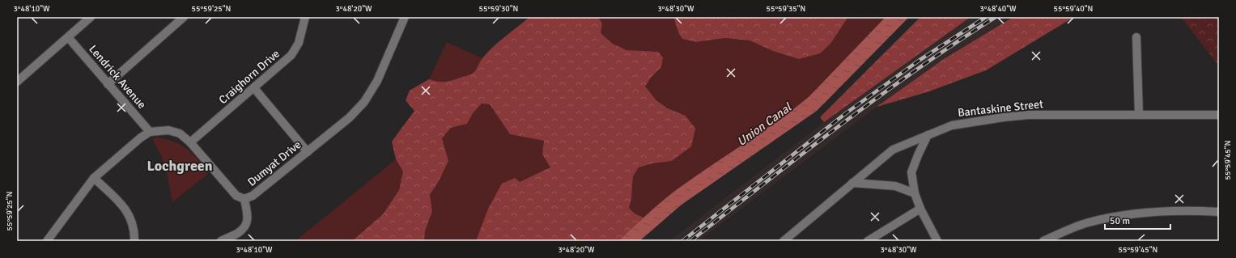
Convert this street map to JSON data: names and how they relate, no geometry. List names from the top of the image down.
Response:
{
  "streets": {
    "street": [
      "Lendrick Avenue",
      "Craighorn Drive",
      "Bantaskine Street",
      "Dumyat Drive"
    ]
  },
  "crossings": [
    ["Lendrick Avenue", "Dumyat Drive"],
    ["Craighorn Drive", "Dumyat Drive"]
  ],
  "districts": ["Lochgreen"],
  "water": ["Union Canal"],
  "scale_bar": "50 m",
  "coordinates": [
    "3°48'10\"W",
    "55°59'25\"N",
    "3°48'20\"W",
    "55°59'30\"N",
    "3°48'30\"W",
    "55°59'35\"N",
    "3°48'40\"W",
    "55°59'40\"N",
    "55°59'45\"N"
  ]
}
